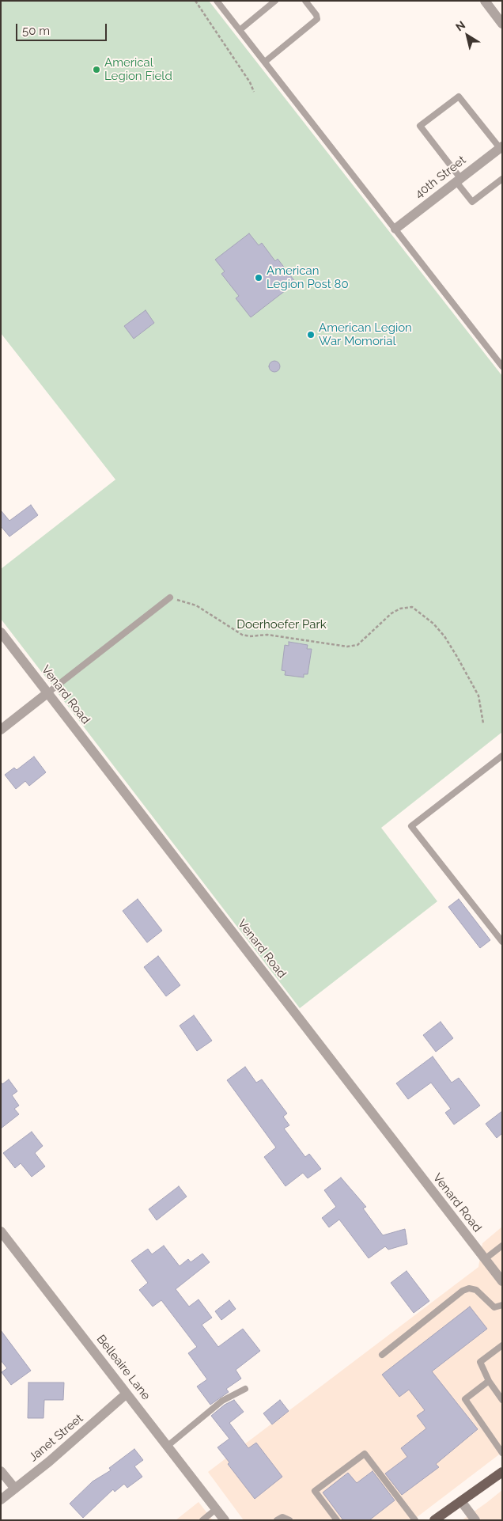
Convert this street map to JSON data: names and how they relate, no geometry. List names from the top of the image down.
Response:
{
  "streets": {
    "street": [
      "40th Street",
      "Venard Road",
      "Belleaire Lane",
      "Janet Street"
    ]
  },
  "crossings": [
    ["Belleaire Lane", "Janet Street"]
  ],
  "parks": ["Doerhoefer Park"],
  "places": ["Americal Legion Field", "American Legion Post 80", "American Legion War Momorial"],
  "scale_bar": "50 m",
  "north": "top left"
}
